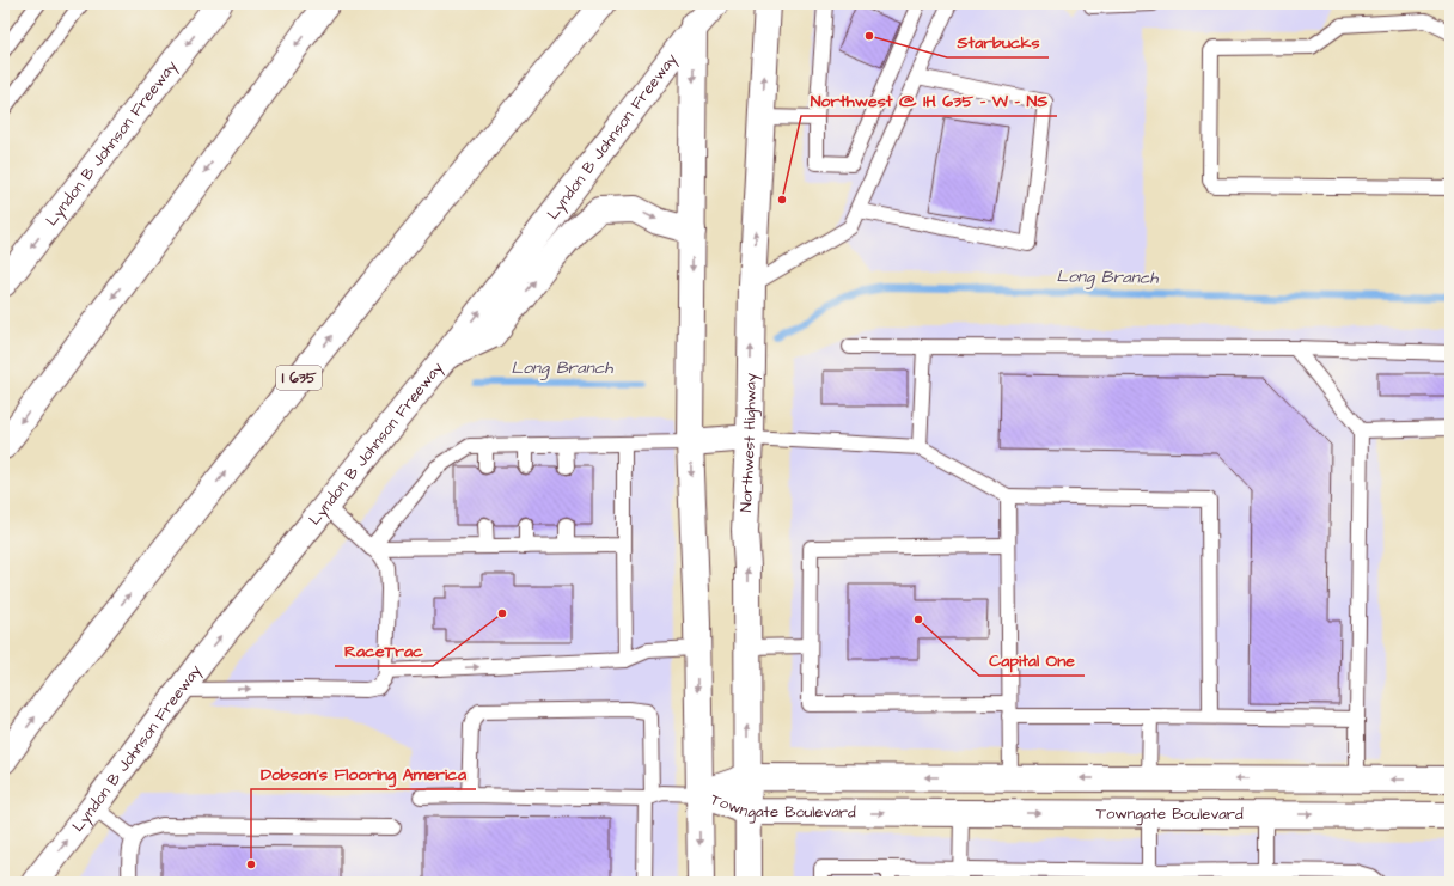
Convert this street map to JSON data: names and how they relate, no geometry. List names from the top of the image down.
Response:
{
  "streets": {
    "main road": [
      "Lyndon B Johnson Freeway",
      "I 635",
      "Northwest Highway",
      "Towngate Boulevard"
    ]
  },
  "crossings": [
    ["Northwest Highway", "Towngate Boulevard"]
  ],
  "water": ["Long Branch"],
  "places": [
    "Starbucks",
    "Northwest @ IH 635 - W - NS",
    "RaceTrac",
    "Capital One",
    "Dobson's Flooring America"
  ]
}
